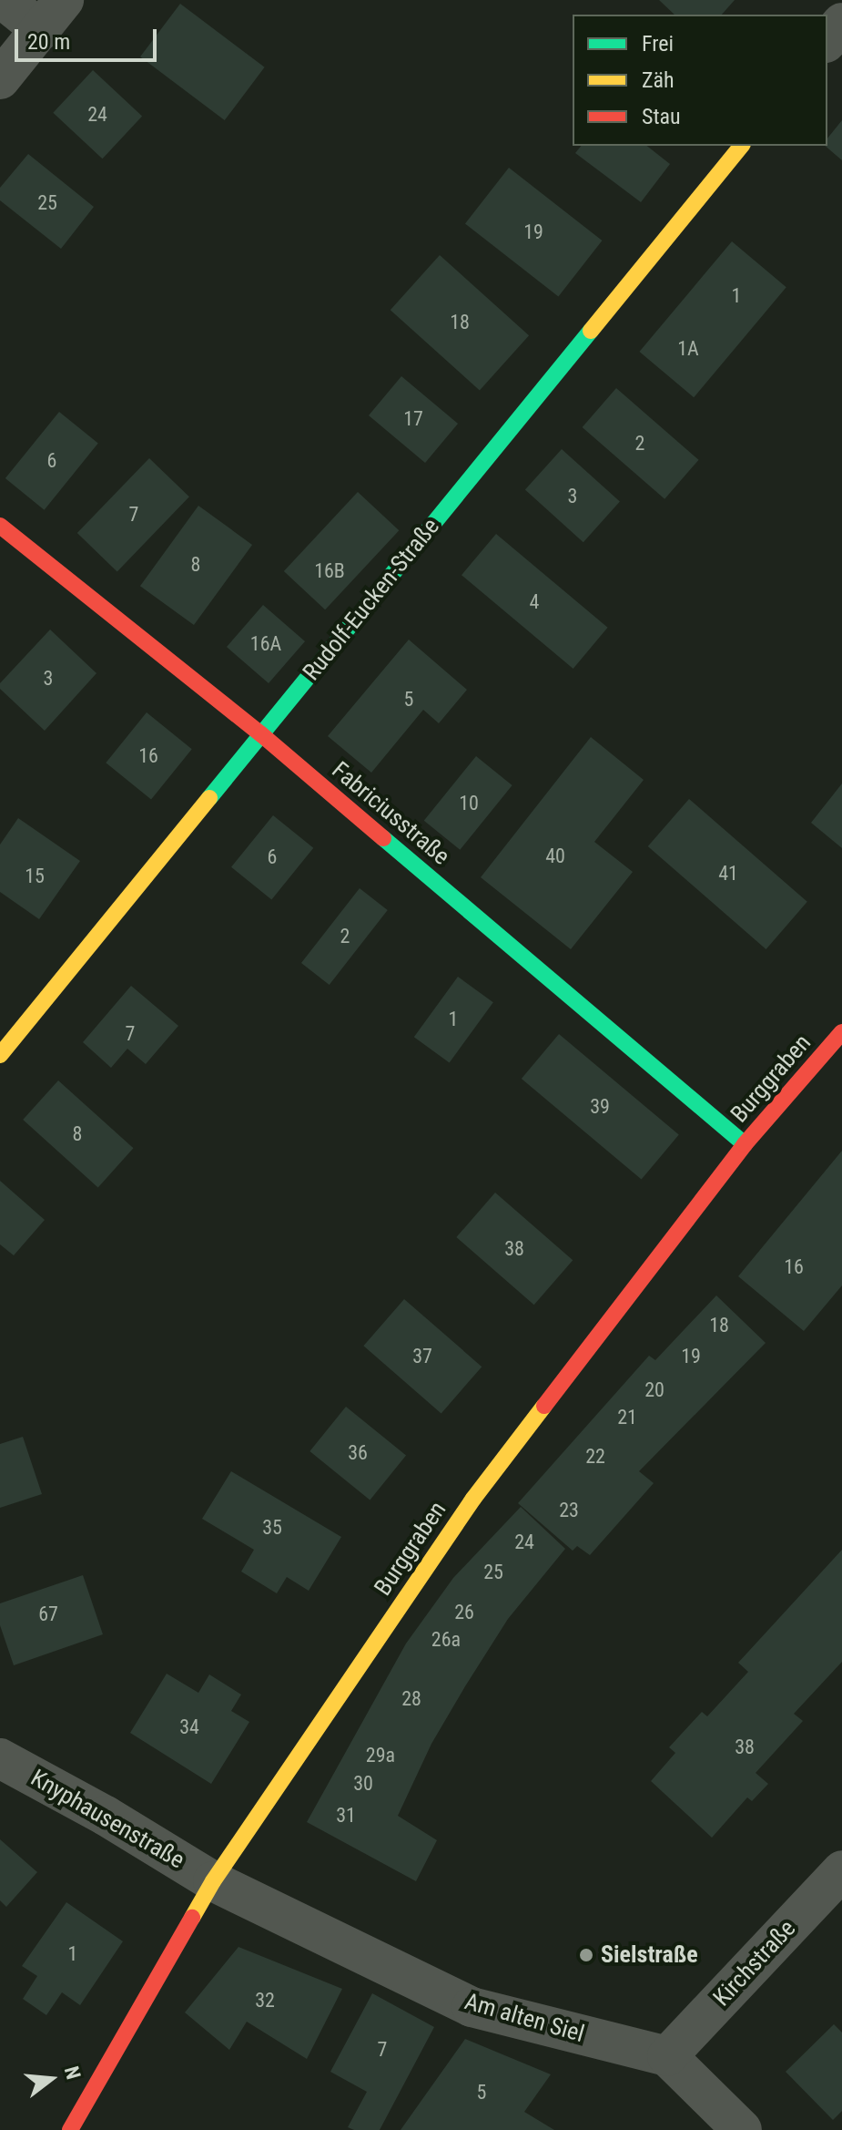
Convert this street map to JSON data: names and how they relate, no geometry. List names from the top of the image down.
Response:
{
  "streets": {
    "street": [
      "Rudolf-Eucken-Straße",
      "Fabriciusstraße",
      "Burggraben",
      "Knyphausenstraße",
      "Kirchstraße",
      "Am alten Siel"
    ]
  },
  "crossings": [
    ["Rudolf-Eucken-Straße", "Fabriciusstraße"],
    ["Fabriciusstraße", "Burggraben"],
    ["Burggraben", "Knyphausenstraße"],
    ["Burggraben", "Am alten Siel"],
    ["Knyphausenstraße", "Am alten Siel"],
    ["Kirchstraße", "Am alten Siel"]
  ],
  "places": ["Sielstraße"],
  "house_numbers": [
    "24",
    "25",
    "19",
    "1",
    "18",
    "1A",
    "17",
    "2",
    "6",
    "3",
    "7",
    "8",
    "16B",
    "4",
    "16A",
    "3",
    "5",
    "16",
    "10",
    "40",
    "6",
    "41",
    "15",
    "2",
    "1",
    "7",
    "39",
    "8",
    "38",
    "16",
    "18",
    "37",
    "19",
    "20",
    "21",
    "36",
    "22",
    "23",
    "35",
    "24",
    "25",
    "26",
    "67",
    "26a",
    "28",
    "34",
    "38",
    "29a",
    "30",
    "31",
    "1",
    "32",
    "7",
    "5"
  ],
  "legend": ["Frei", "Zäh", "Stau"],
  "scale_bar": "20 m",
  "north": "right"
}
